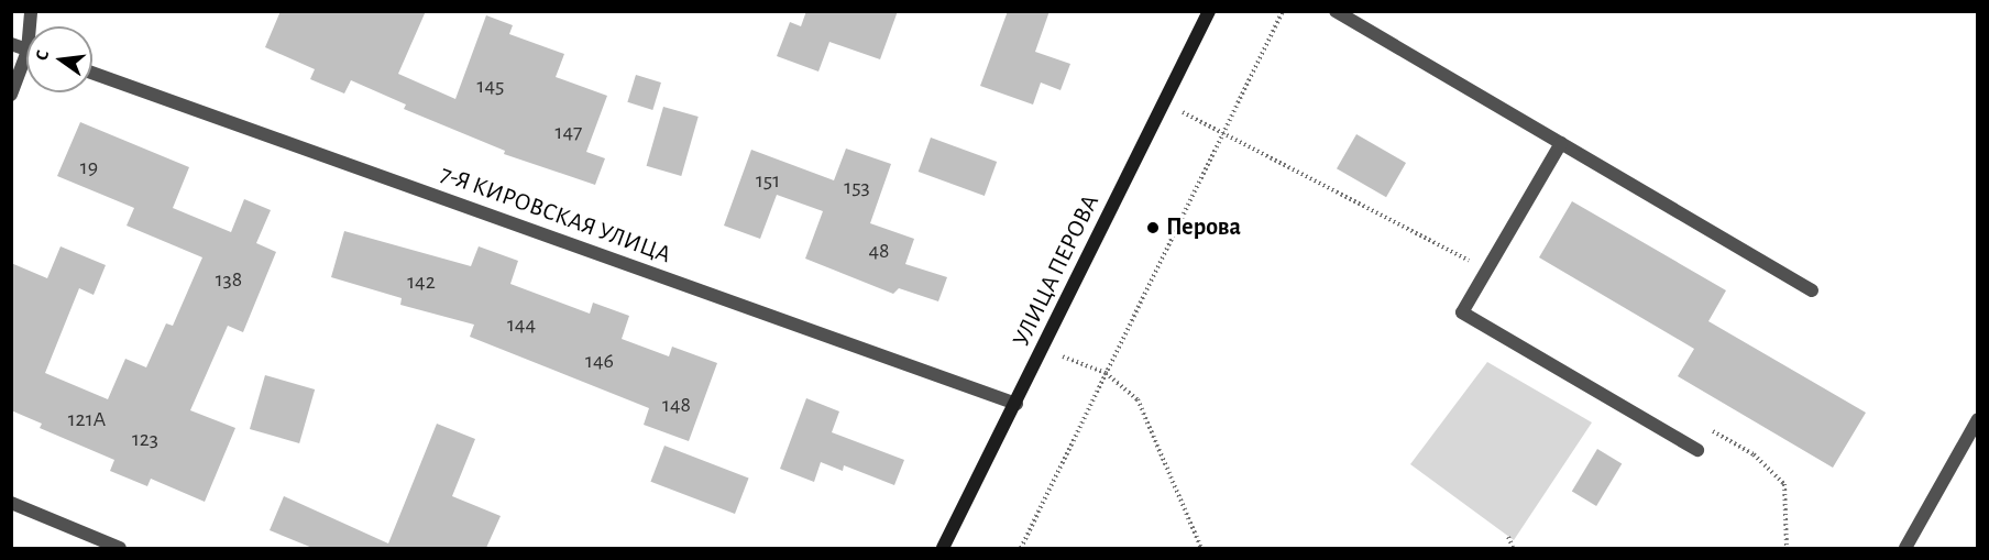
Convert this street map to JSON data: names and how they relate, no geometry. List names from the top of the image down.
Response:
{
  "streets": {
    "street": ["7-Я КИРОВСКАЯ УЛИЦА", "УЛИЦА ПЕРОВА"]
  },
  "crossings": [
    ["7-Я КИРОВСКАЯ УЛИЦА", "УЛИЦА ПЕРОВА"]
  ],
  "places": ["Перова"],
  "house_numbers": [
    "145",
    "147",
    "19",
    "151",
    "153",
    "48",
    "138",
    "142",
    "144",
    "146",
    "148",
    "121А",
    "123"
  ],
  "north": "left"
}
